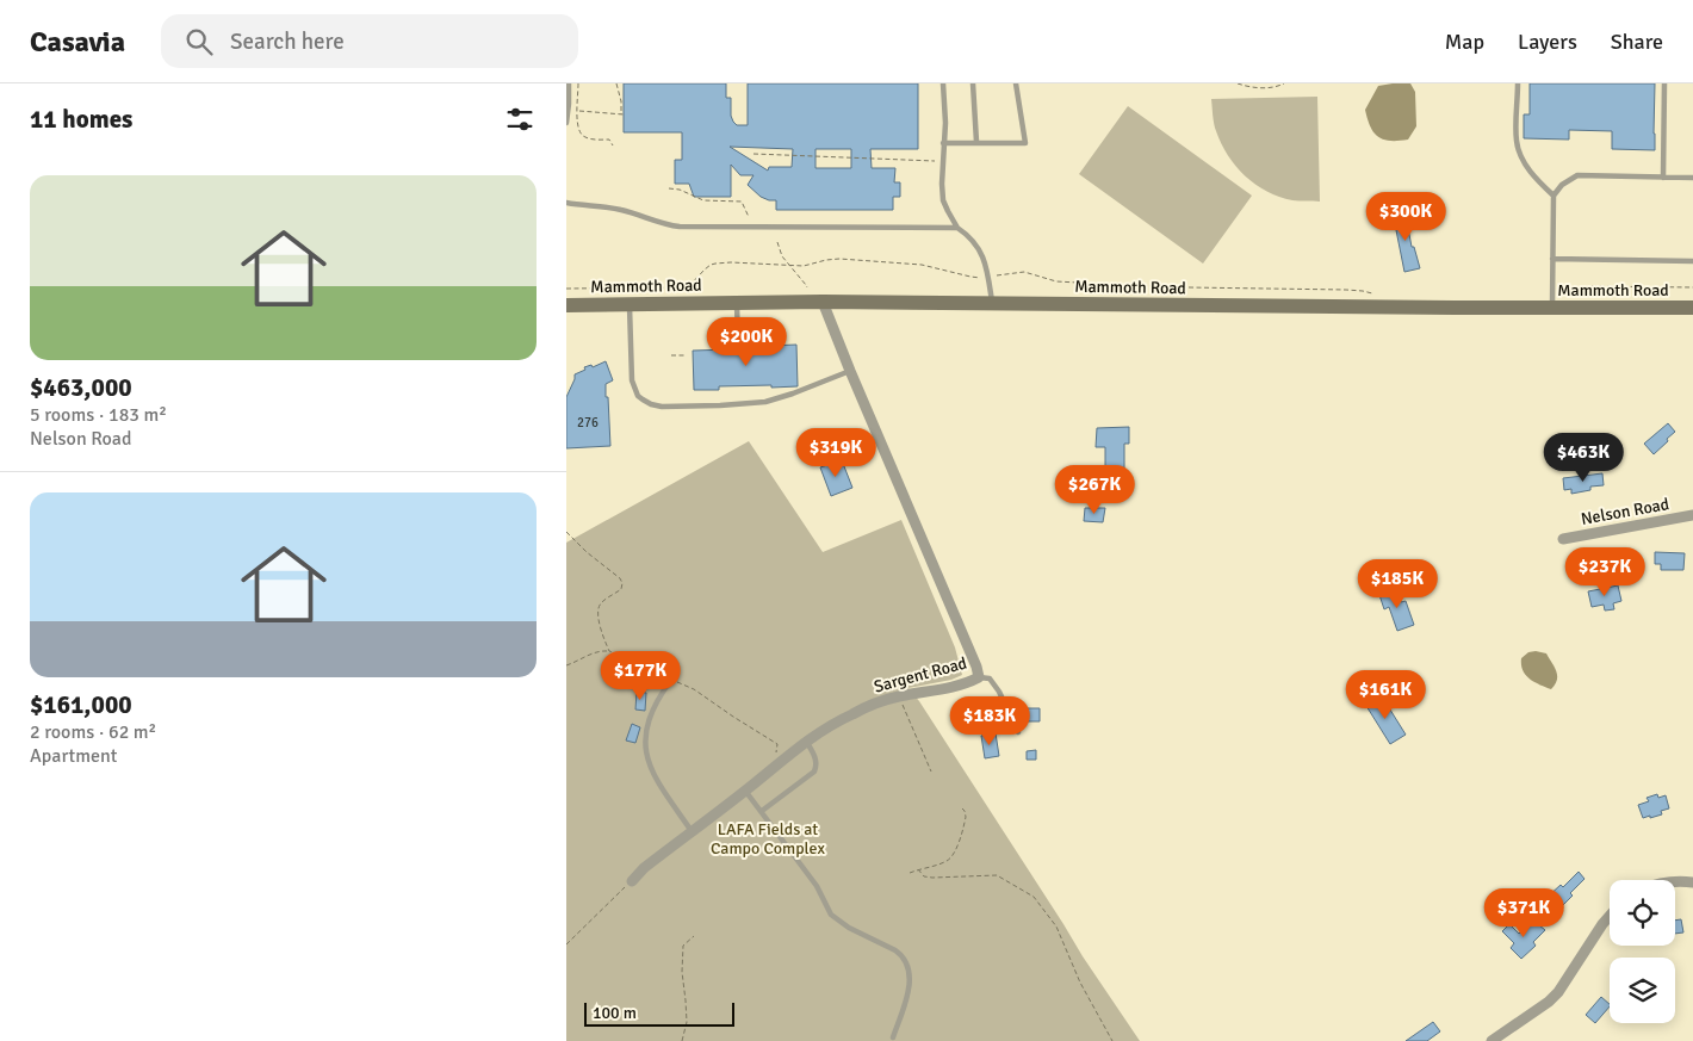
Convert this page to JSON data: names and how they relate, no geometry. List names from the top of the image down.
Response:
{
  "streets": {
    "main road": ["Mammoth Road"],
    "street": ["Nelson Road", "Sargent Road"]
  },
  "crossings": [
    ["Mammoth Road", "Sargent Road"]
  ],
  "parks": ["LAFA Fields at Campo Complex"],
  "house_numbers": ["276"],
  "scale_bar": "100 m",
  "page": {
    "header": "Casavia",
    "search": "Search here",
    "nav": ["Map", "Layers", "Share"],
    "heading": "11 homes",
    "list": [
      {
        "name": "$463,000",
        "note": "5 rooms · 183 m² · Nelson Road"
      },
      {
        "name": "$161,000",
        "note": "2 rooms · 62 m² · Apartment"
      }
    ],
    "price": [
      "$300K",
      "$200K",
      "$319K",
      "$463K",
      "$267K",
      "$237K",
      "$185K",
      "$177K",
      "$161K",
      "$183K",
      "$371K"
    ],
    "scale": "100 m"
  }
}
